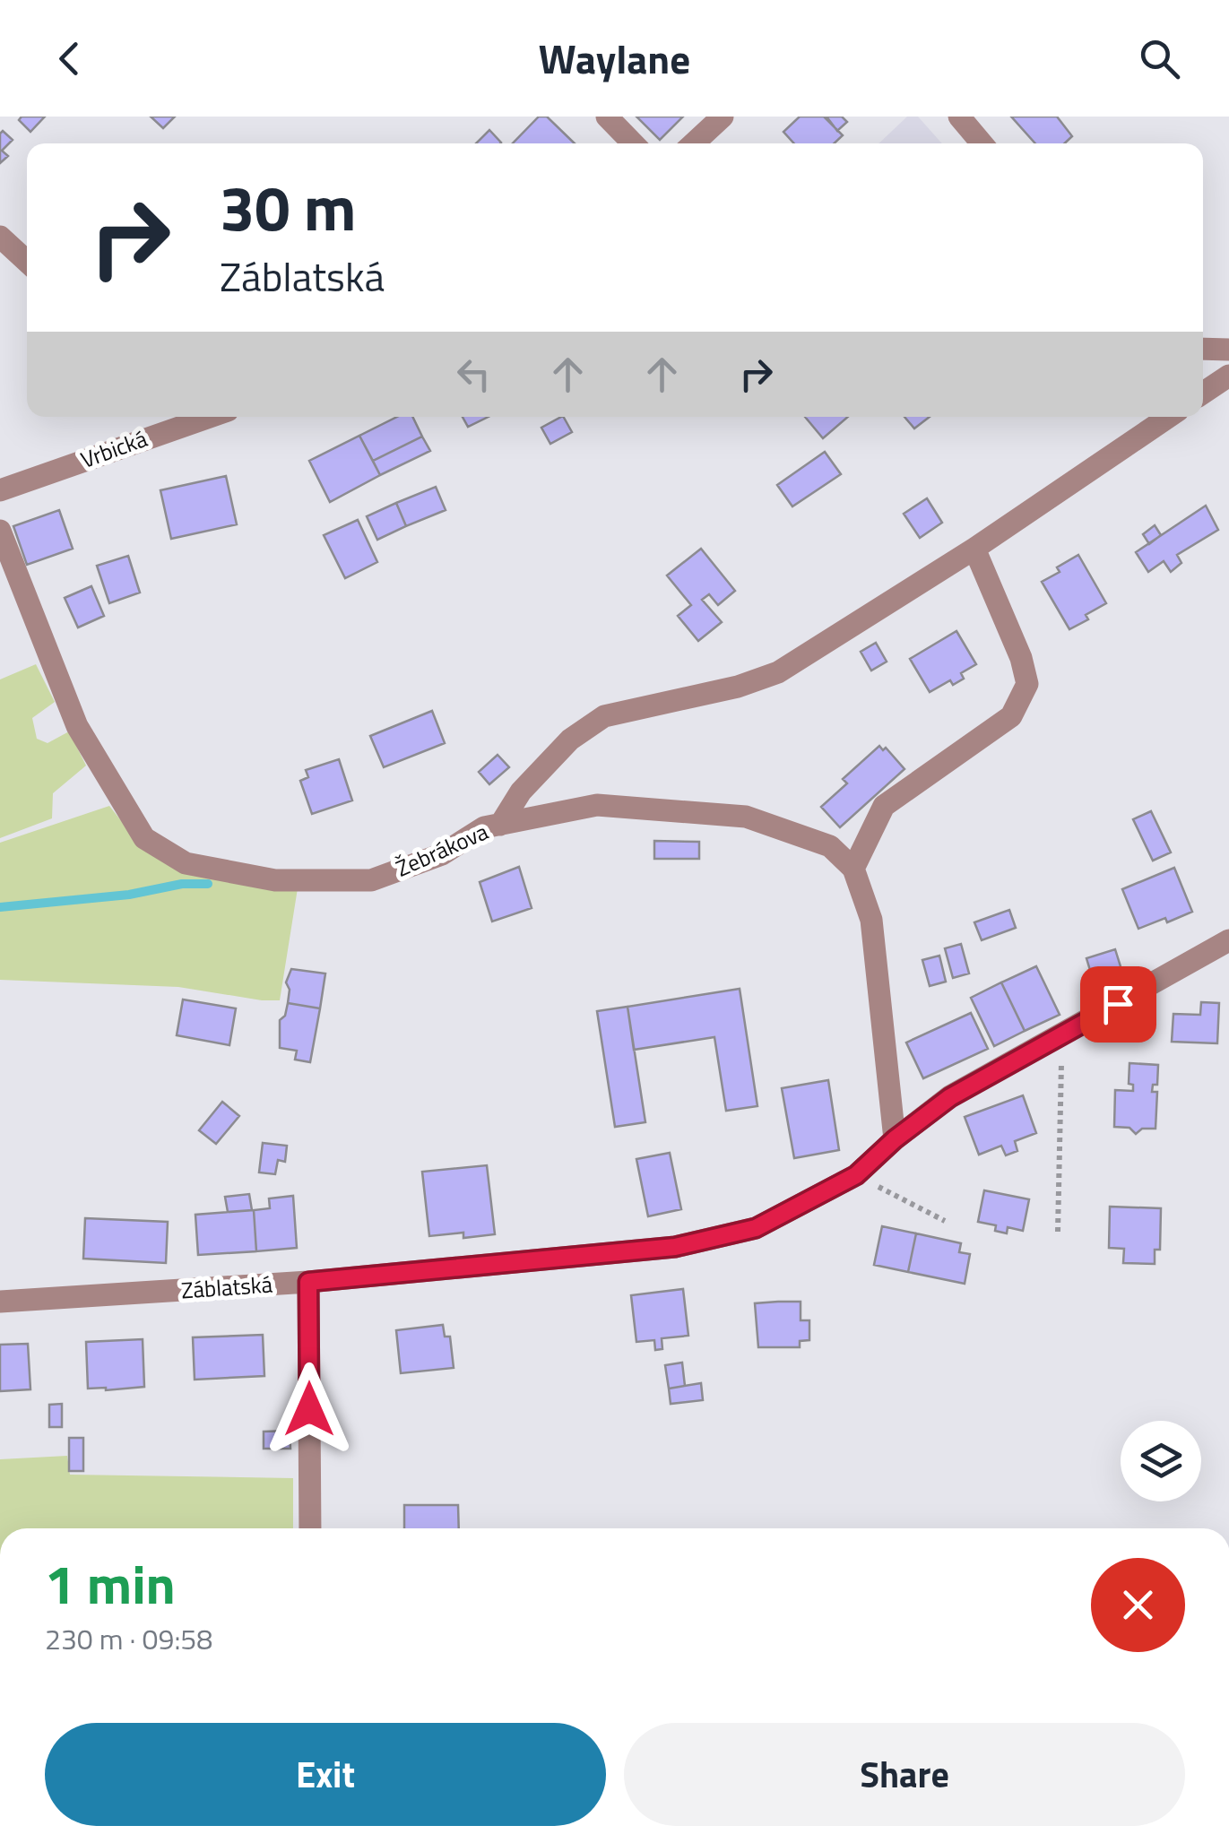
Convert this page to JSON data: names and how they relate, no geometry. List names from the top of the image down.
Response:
{
  "streets": {
    "street": ["Vrbická", "Žebrákova", "Záblatská"]
  },
  "page": {
    "header": "Waylane",
    "turn": ["30 m", "Záblatská"],
    "heading": ["1 min", "230 m · 09:58"],
    "buttons": ["Exit", "Share"]
  }
}
